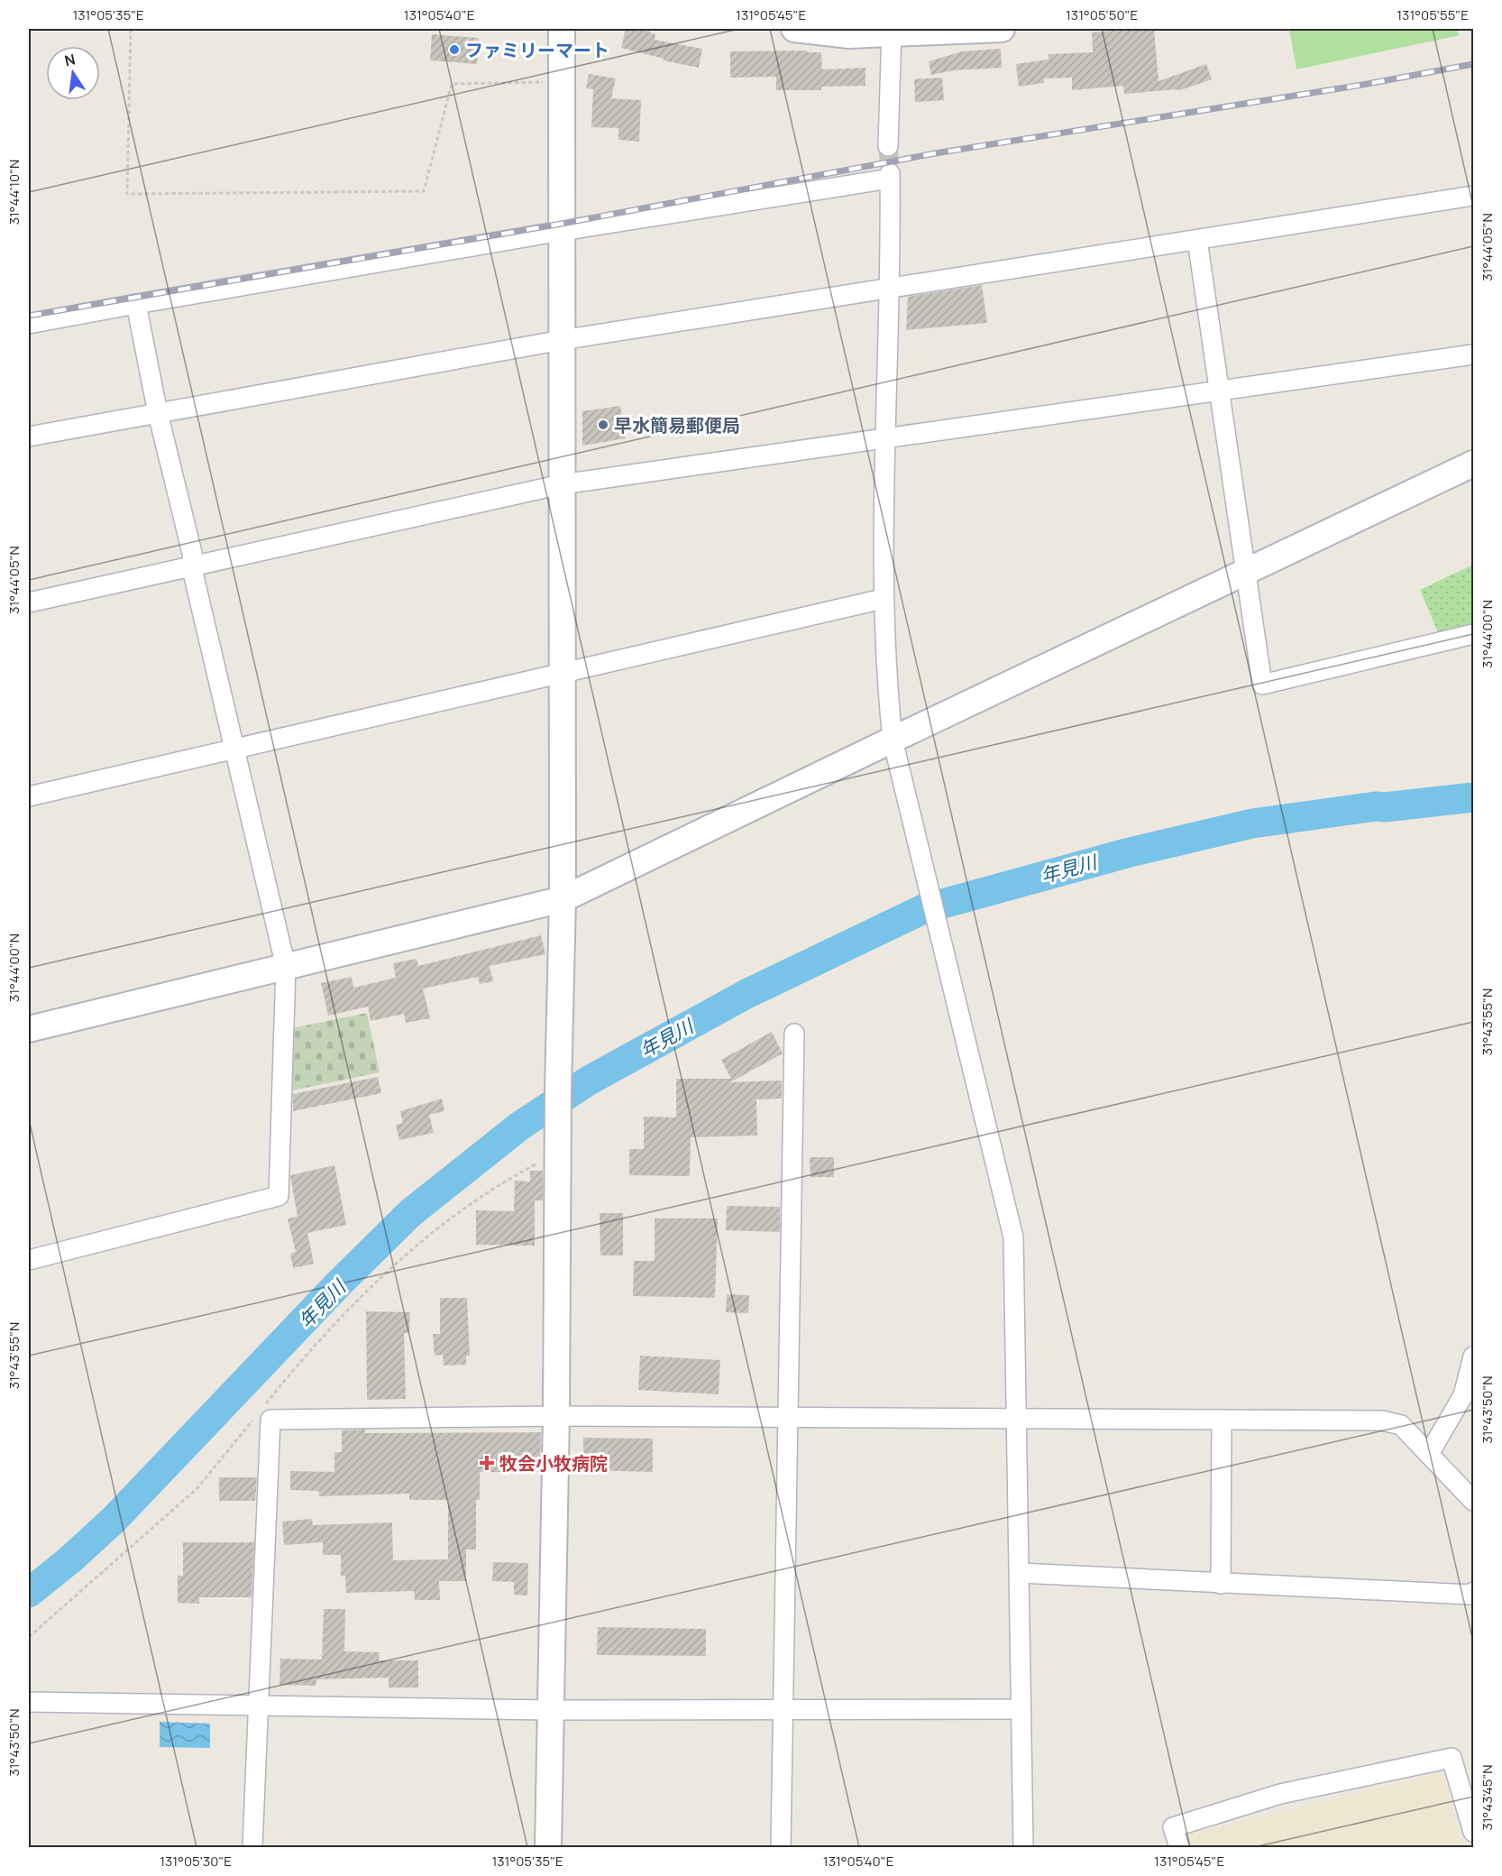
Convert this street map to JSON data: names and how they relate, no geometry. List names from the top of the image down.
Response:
{
  "water": ["年見川"],
  "places": {
    "other": ["ファミリーマート", "早水簡易郵便局"],
    "health": ["牧会小牧病院"]
  },
  "north": "top",
  "coordinates": [
    "131°05'35\"E",
    "131°05'40\"E",
    "131°05'45\"E",
    "131°05'50\"E",
    "131°05'55\"E",
    "31°44'10\"N",
    "31°44'05\"N",
    "31°44'00\"N",
    "31°43'55\"N",
    "31°43'50\"N",
    "31°43'45\"N",
    "131°05'30\"E"
  ]
}
